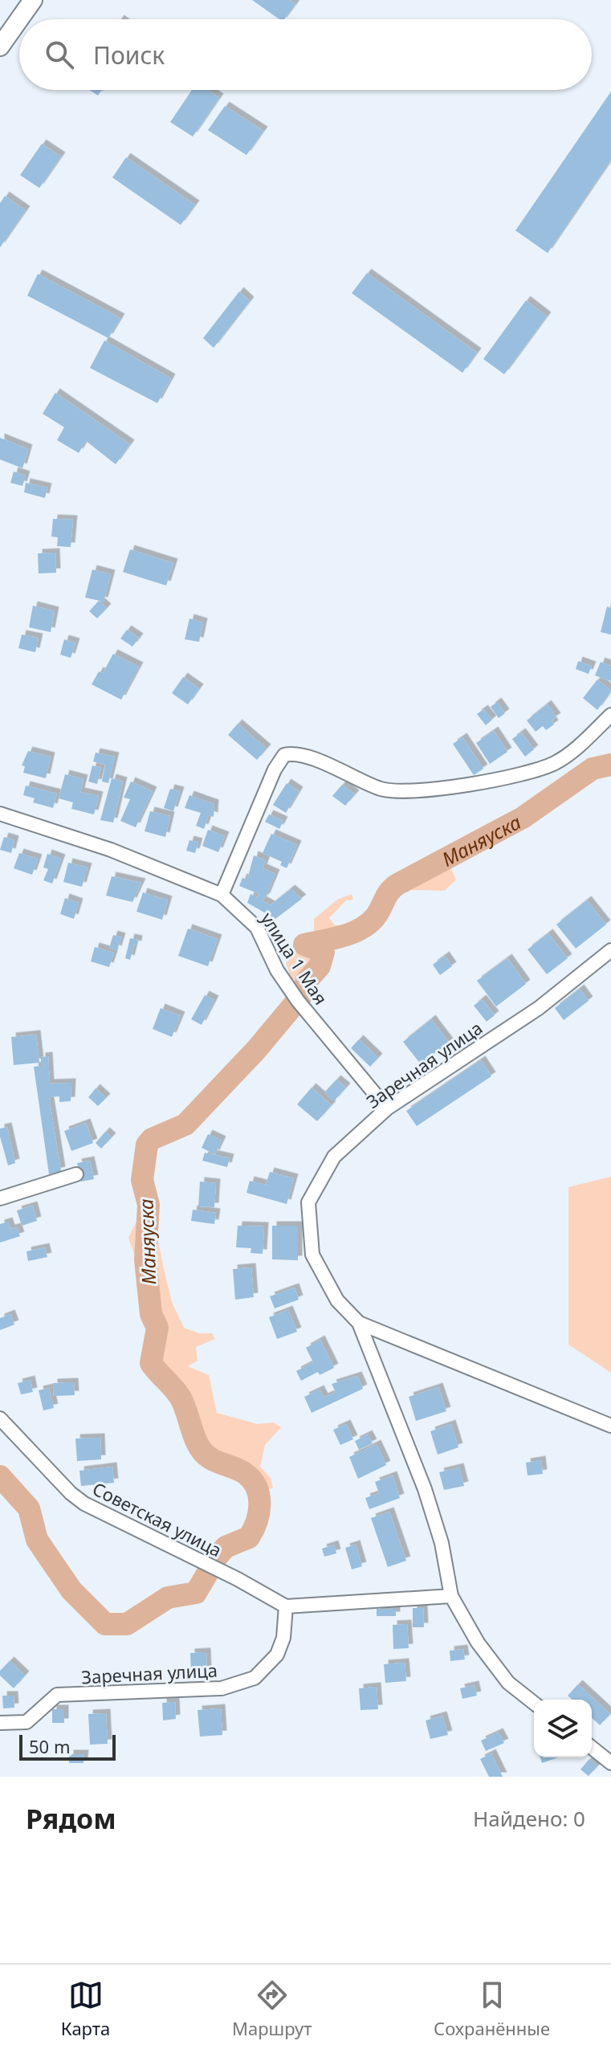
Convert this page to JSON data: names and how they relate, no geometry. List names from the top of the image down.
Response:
{
  "streets": {
    "street": ["улица 1 Мая", "Заречная улица", "Советская улица"]
  },
  "crossings": [
    ["улица 1 Мая", "Заречная улица"],
    ["Заречная улица", "Советская улица"]
  ],
  "water": ["Маняуска"],
  "scale_bar": "50 m",
  "page": {
    "search": "Поиск",
    "scale": "50 m",
    "heading": ["Рядом", "Найдено: 0"],
    "nav": ["Карта", "Маршрут", "Сохранённые"]
  }
}
